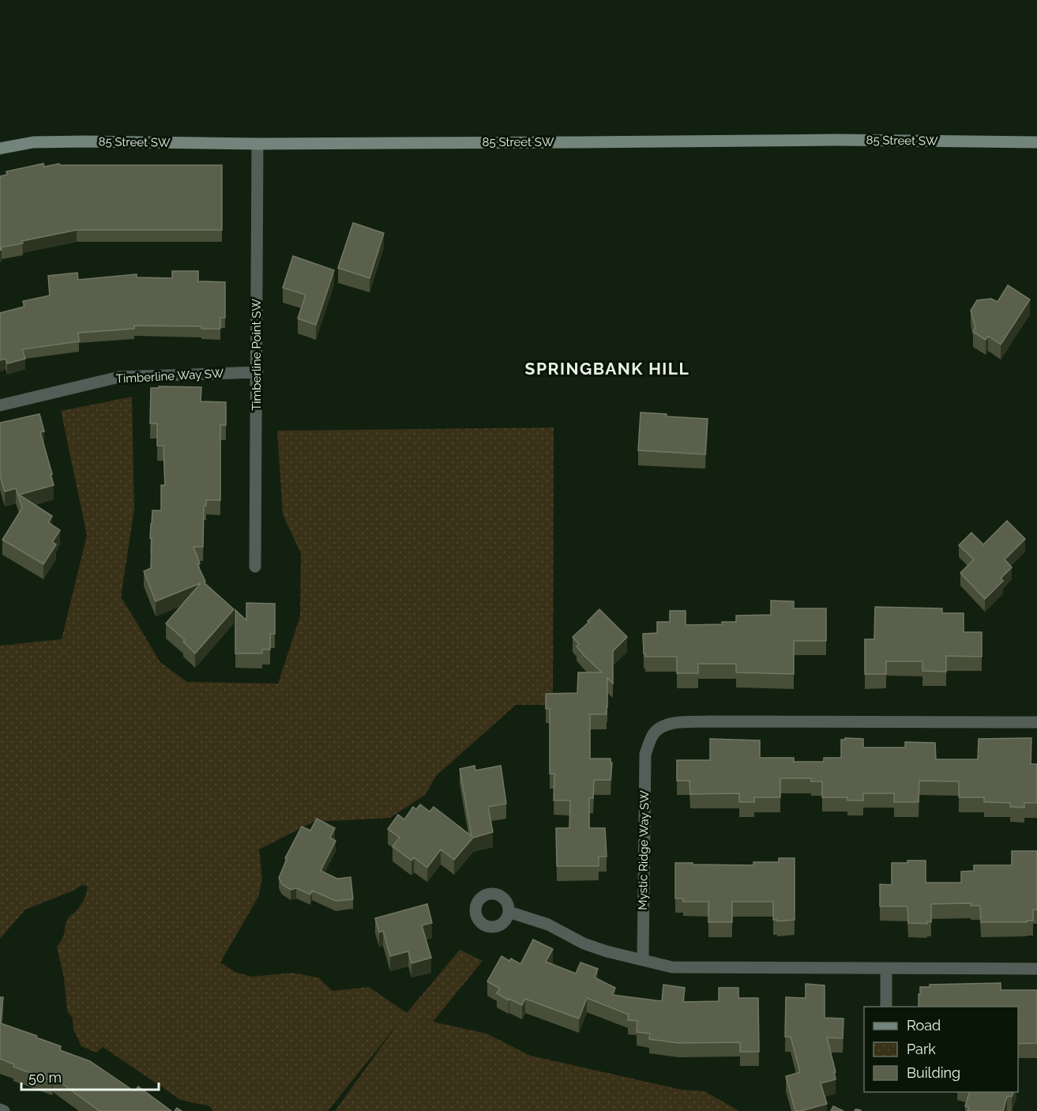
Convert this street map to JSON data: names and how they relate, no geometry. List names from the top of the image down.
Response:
{
  "streets": {
    "street": [
      "85 Street SW",
      "Timberline Point SW",
      "Timberline Way SW",
      "Mystic Ridge Way SW"
    ]
  },
  "crossings": [
    ["85 Street SW", "Timberline Point SW"],
    ["Timberline Point SW", "Timberline Way SW"]
  ],
  "districts": ["SPRINGBANK HILL"],
  "legend": ["Road", "Park", "Building"],
  "scale_bar": "50 m"
}
